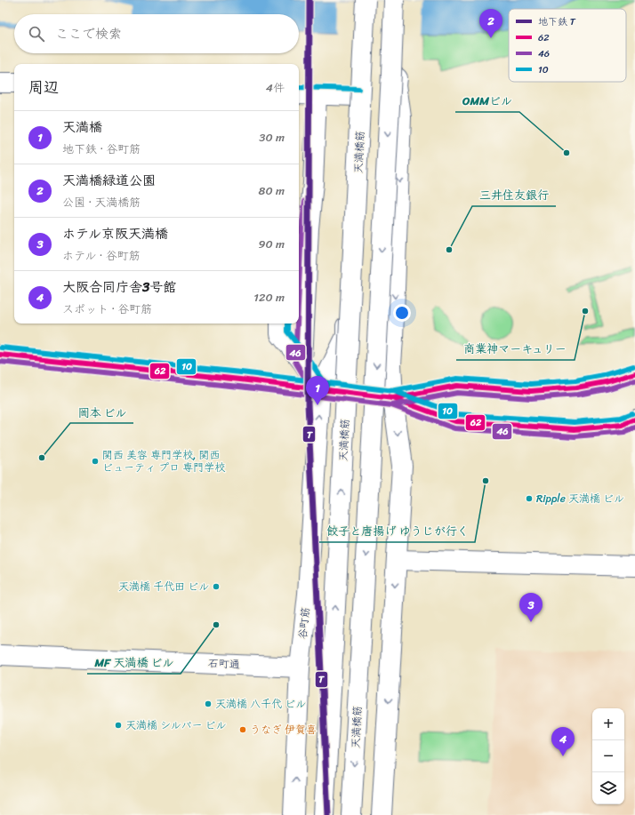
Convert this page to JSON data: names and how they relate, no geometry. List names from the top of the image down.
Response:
{
  "streets": {
    "main road": ["天満橋筋", "谷町筋", "石町通"]
  },
  "crossings": [
    ["天満橋筋", "谷町筋"],
    ["谷町筋", "石町通"]
  ],
  "places": [
    "OMMビル",
    "三井住友銀行",
    "商業神マーキュリー",
    "岡本 ビル",
    "関西 美容 専門学校, 関西 ビューティ プロ 専門学校",
    "餃子と唐揚げ ゆうじが行く",
    "Ripple 天満橋 ビル",
    "天満橋 千代田 ビル",
    "MF 天満橋 ビル",
    "天満橋 八千代 ビル",
    "天満橋 シルバー ビル",
    "うなぎ 伊賀喜"
  ],
  "lines": [
    "metro line T",
    "transit line 10",
    "transit line 46",
    "transit line 62"
  ],
  "legend": [
    "地下鉄 T",
    "62",
    "46",
    "10"
  ],
  "page": {
    "pins": [
      "2",
      "1",
      "3",
      "4"
    ],
    "search": "ここで検索",
    "heading": ["周辺", "4件"],
    "list": [
      {
        "mark": "1",
        "name": "天満橋",
        "note": "地下鉄 · 谷町筋",
        "value": "30 m"
      },
      {
        "mark": "2",
        "name": "天満橋緑道公園",
        "note": "公園 · 天満橋筋",
        "value": "80 m"
      },
      {
        "mark": "3",
        "name": "ホテル京阪天満橋",
        "note": "ホテル · 谷町筋",
        "value": "90 m"
      },
      {
        "mark": "4",
        "name": "大阪合同庁舎3号館",
        "note": "スポット · 谷町筋",
        "value": "120 m"
      }
    ],
    "map_buttons": ["+", "−"]
  }
}
